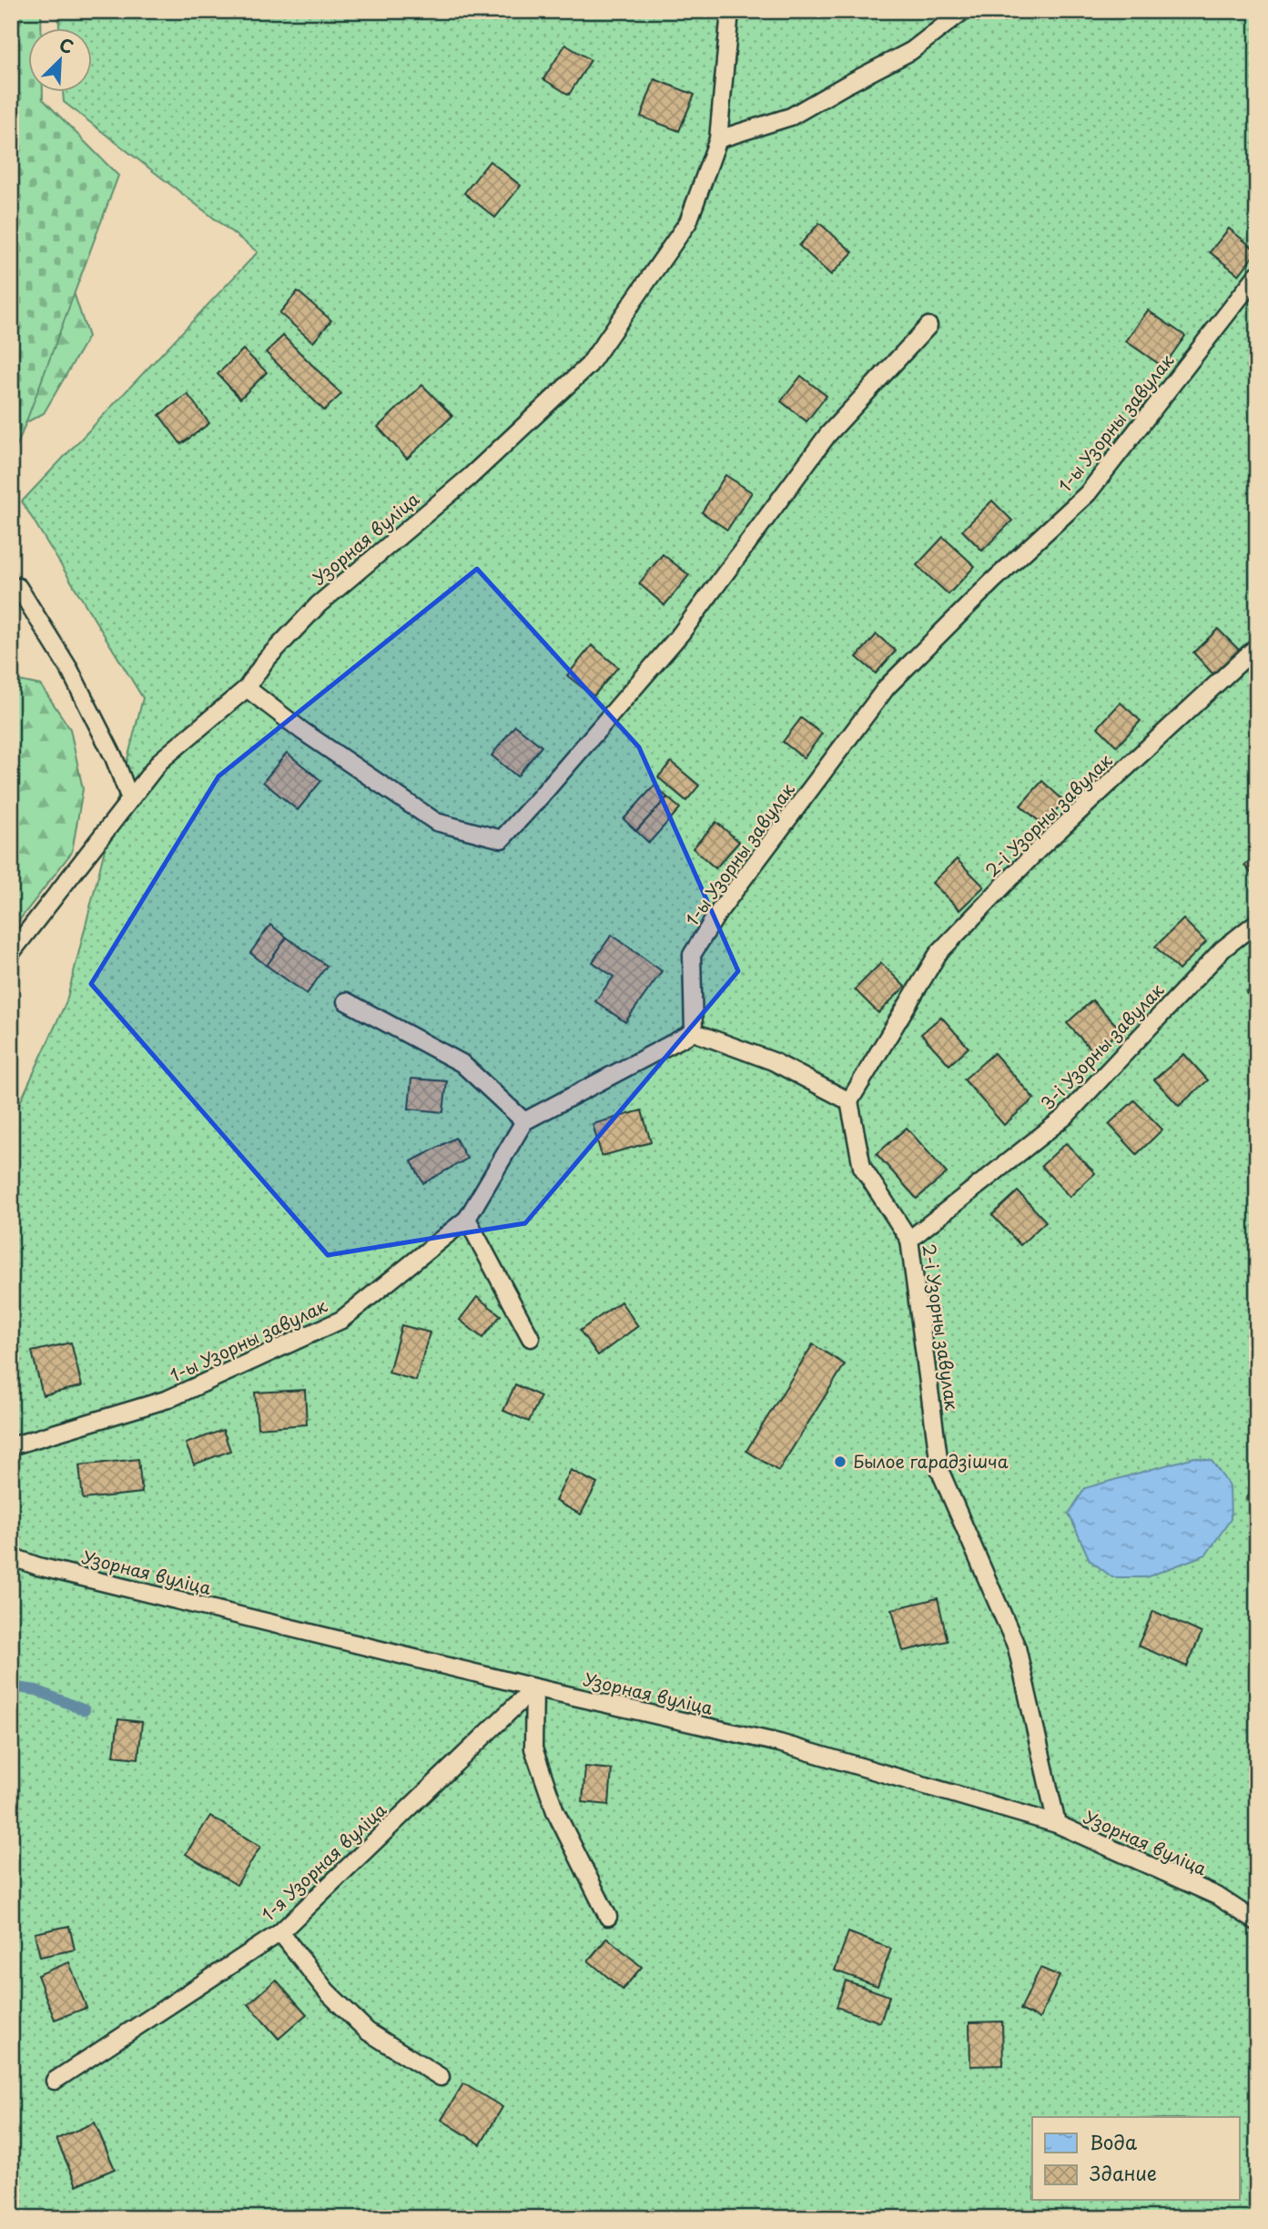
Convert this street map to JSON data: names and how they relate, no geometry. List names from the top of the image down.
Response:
{
  "streets": {
    "lane": [
      "1-ы Узорны завулак",
      "Узорная вуліца",
      "2-і Узорны завулак",
      "3-і Узорны завулак",
      "1-я Узорная вуліца"
    ]
  },
  "crossings": [
    ["Узорная вуліца", "2-і Узорны завулак"],
    ["Узорная вуліца", "1-я Узорная вуліца"],
    ["2-і Узорны завулак", "3-і Узорны завулак"]
  ],
  "places": ["Былое гарадзішча"],
  "legend": ["Вода", "Здание"],
  "north": "top right"
}
